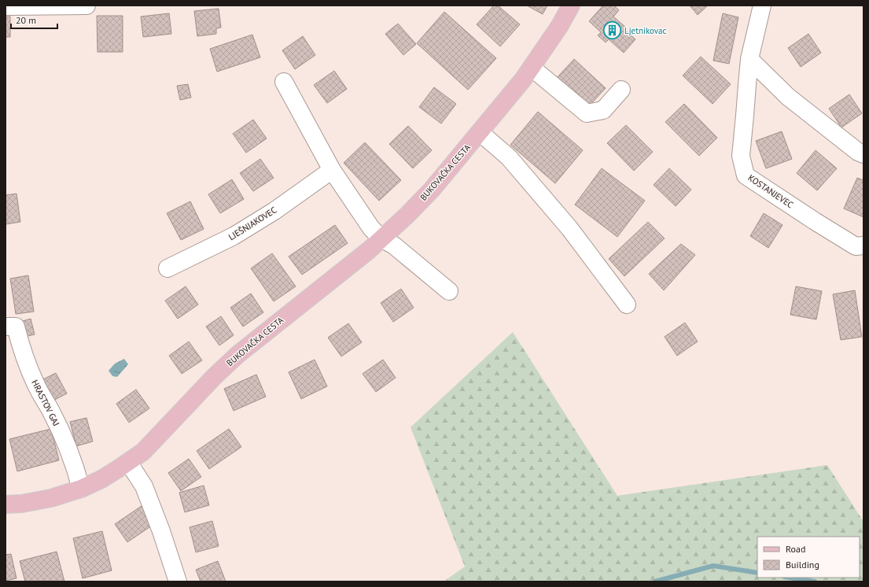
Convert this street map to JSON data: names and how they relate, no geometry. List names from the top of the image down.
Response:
{
  "streets": {
    "main road": ["BUKOVAČKA CESTA"],
    "street": ["KOSTANJEVEC", "LJEŠNJAKOVEC", "HRASTOV GAJ"]
  },
  "crossings": [
    ["BUKOVAČKA CESTA", "HRASTOV GAJ"]
  ],
  "places": {
    "building": ["Ljetnikovac"]
  },
  "legend": ["Road", "Building"],
  "scale_bar": "20 m"
}
